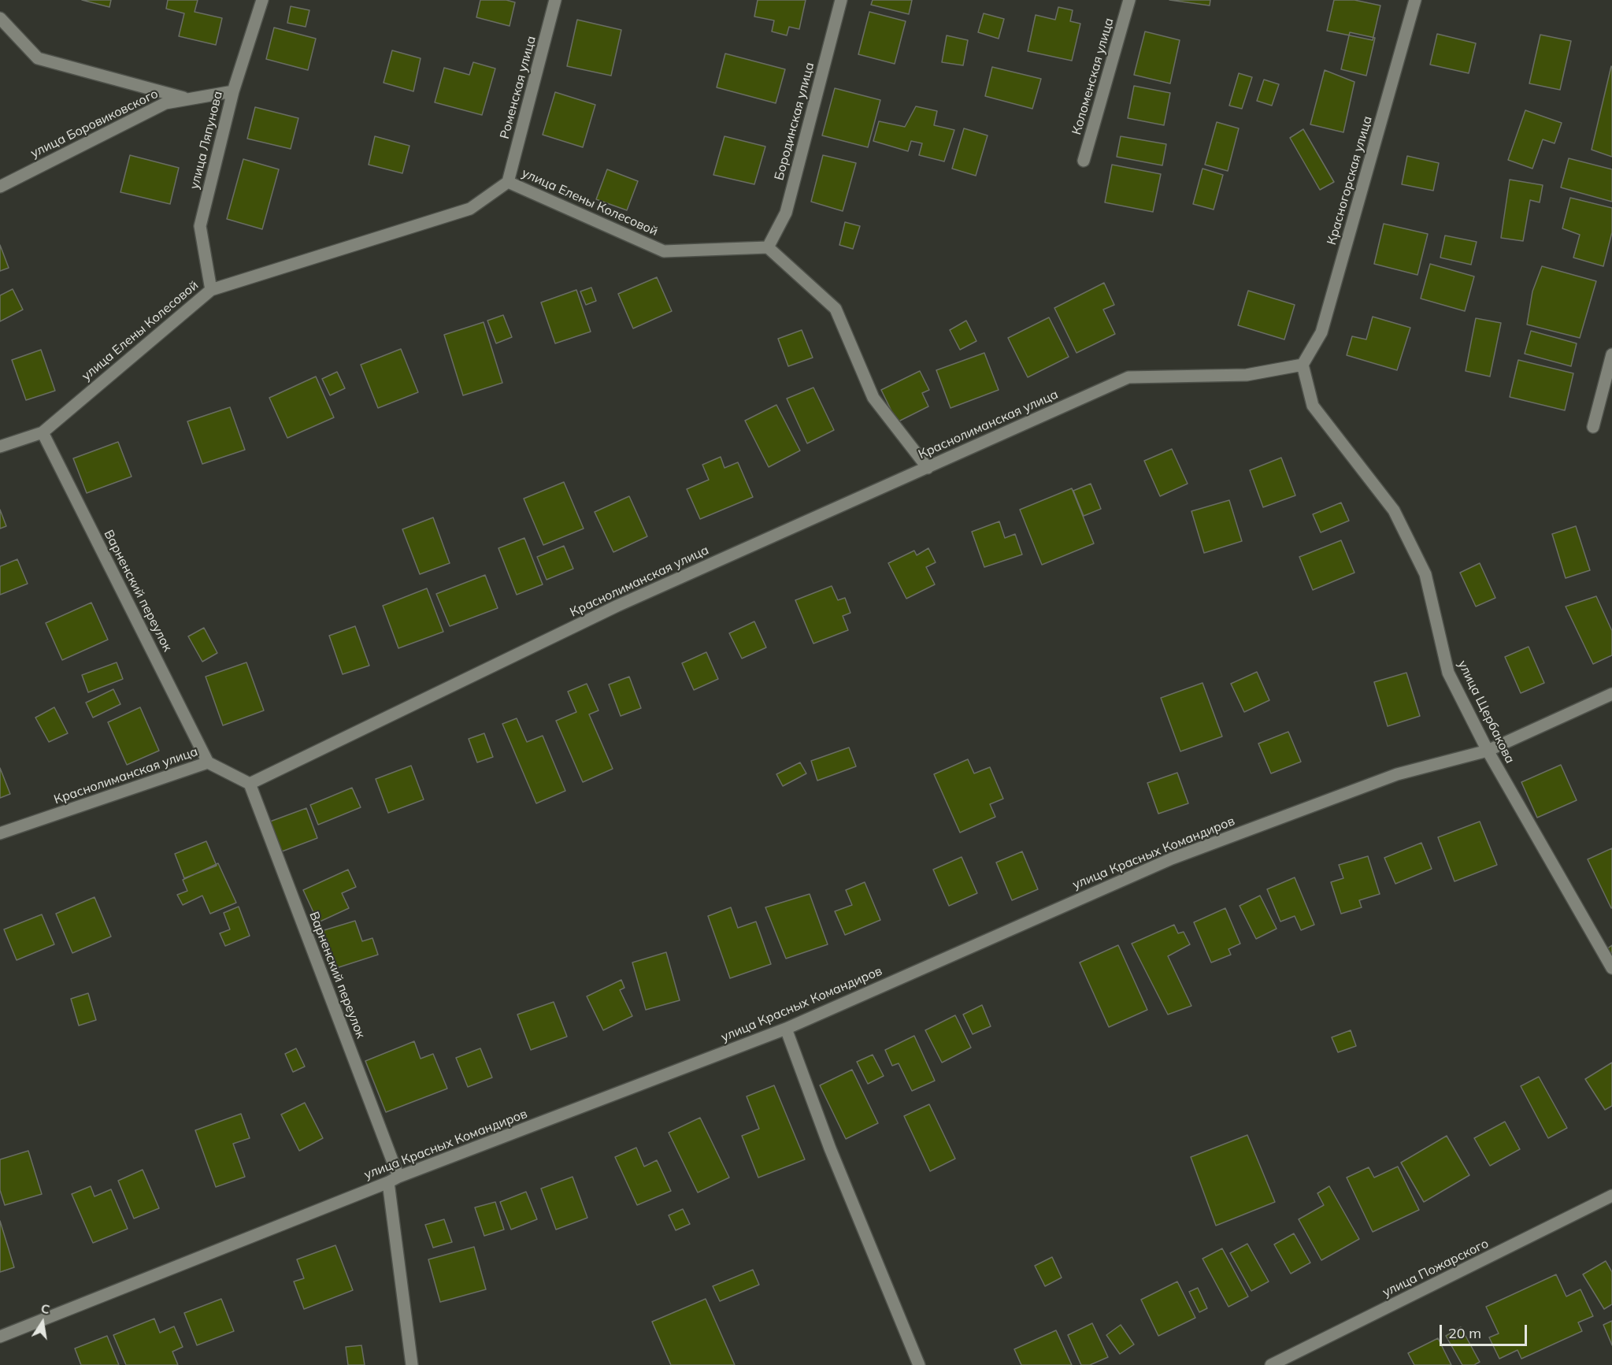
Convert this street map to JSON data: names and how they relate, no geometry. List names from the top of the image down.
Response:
{
  "streets": {
    "street": [
      "Коломенская улица",
      "Роменская улица",
      "Бородинская улица",
      "улица Боровиковского",
      "улица Ляпунова",
      "Красногорская улица",
      "улица Елены Колесовой",
      "Краснолиманская улица",
      "Варненский переулок",
      "улица Щербакова",
      "улица Красных Командиров",
      "улица Пожарского"
    ]
  },
  "crossings": [
    ["Роменская улица", "улица Елены Колесовой"],
    ["Бородинская улица", "улица Елены Колесовой"],
    ["улица Боровиковского", "улица Ляпунова"],
    ["улица Ляпунова", "улица Елены Колесовой"],
    ["Красногорская улица", "Краснолиманская улица"],
    ["Красногорская улица", "улица Щербакова"],
    ["улица Елены Колесовой", "Варненский переулок"],
    ["Краснолиманская улица", "Варненский переулок"],
    ["Краснолиманская улица", "улица Щербакова"],
    ["Варненский переулок", "улица Красных Командиров"],
    ["улица Щербакова", "улица Красных Командиров"]
  ],
  "scale_bar": "20 m",
  "north": "top"
}
